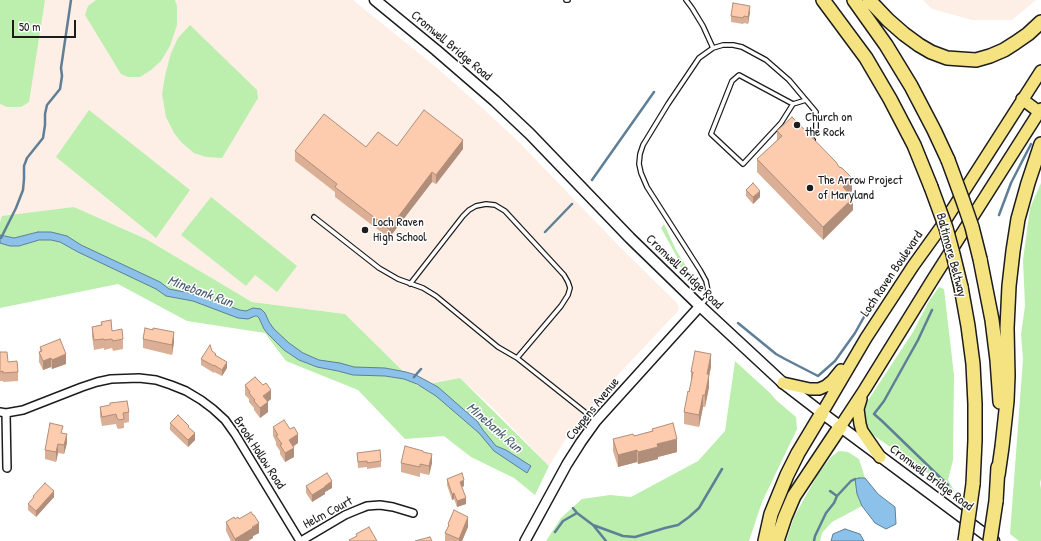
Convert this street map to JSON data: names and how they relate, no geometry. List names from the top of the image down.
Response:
{
  "streets": {
    "highway": ["Baltimore Beltway"],
    "main road": ["Cromwell Bridge Road", "Loch Raven Boulevard"],
    "street": ["Cowpens Avenue", "Brook Hollow Road", "Helm Court"]
  },
  "crossings": [
    ["Cromwell Bridge Road", "Loch Raven Boulevard"],
    ["Cromwell Bridge Road", "Cowpens Avenue"],
    ["Brook Hollow Road", "Helm Court"]
  ],
  "water": ["Minebank Run"],
  "places": ["Church on the Rock", "The Arrow Project of Maryland", "Loch Raven High School"],
  "scale_bar": "50 m"
}
